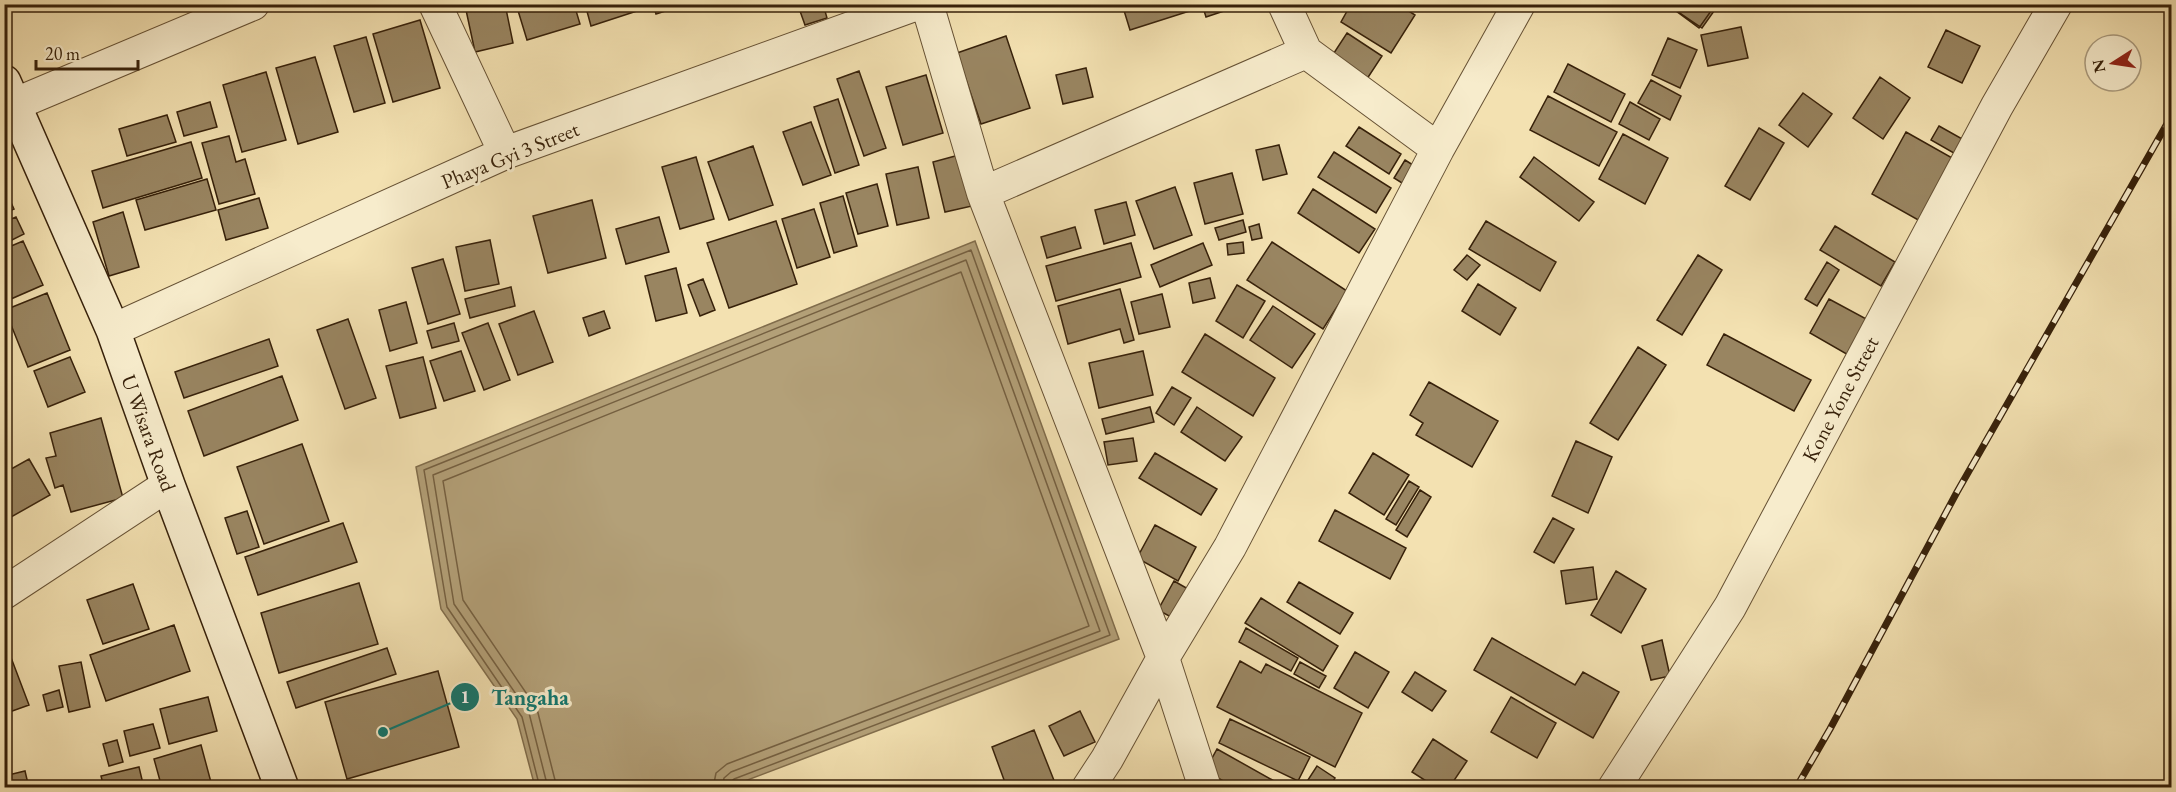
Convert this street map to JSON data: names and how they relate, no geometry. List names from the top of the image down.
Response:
{
  "streets": {
    "street": ["Phaya Gyi 3 Street", "Kone Yone Street", "U Wisara Road"]
  },
  "crossings": [
    ["Phaya Gyi 3 Street", "U Wisara Road"]
  ],
  "places": ["Tangaha"],
  "scale_bar": "20 m",
  "north": "left"
}
